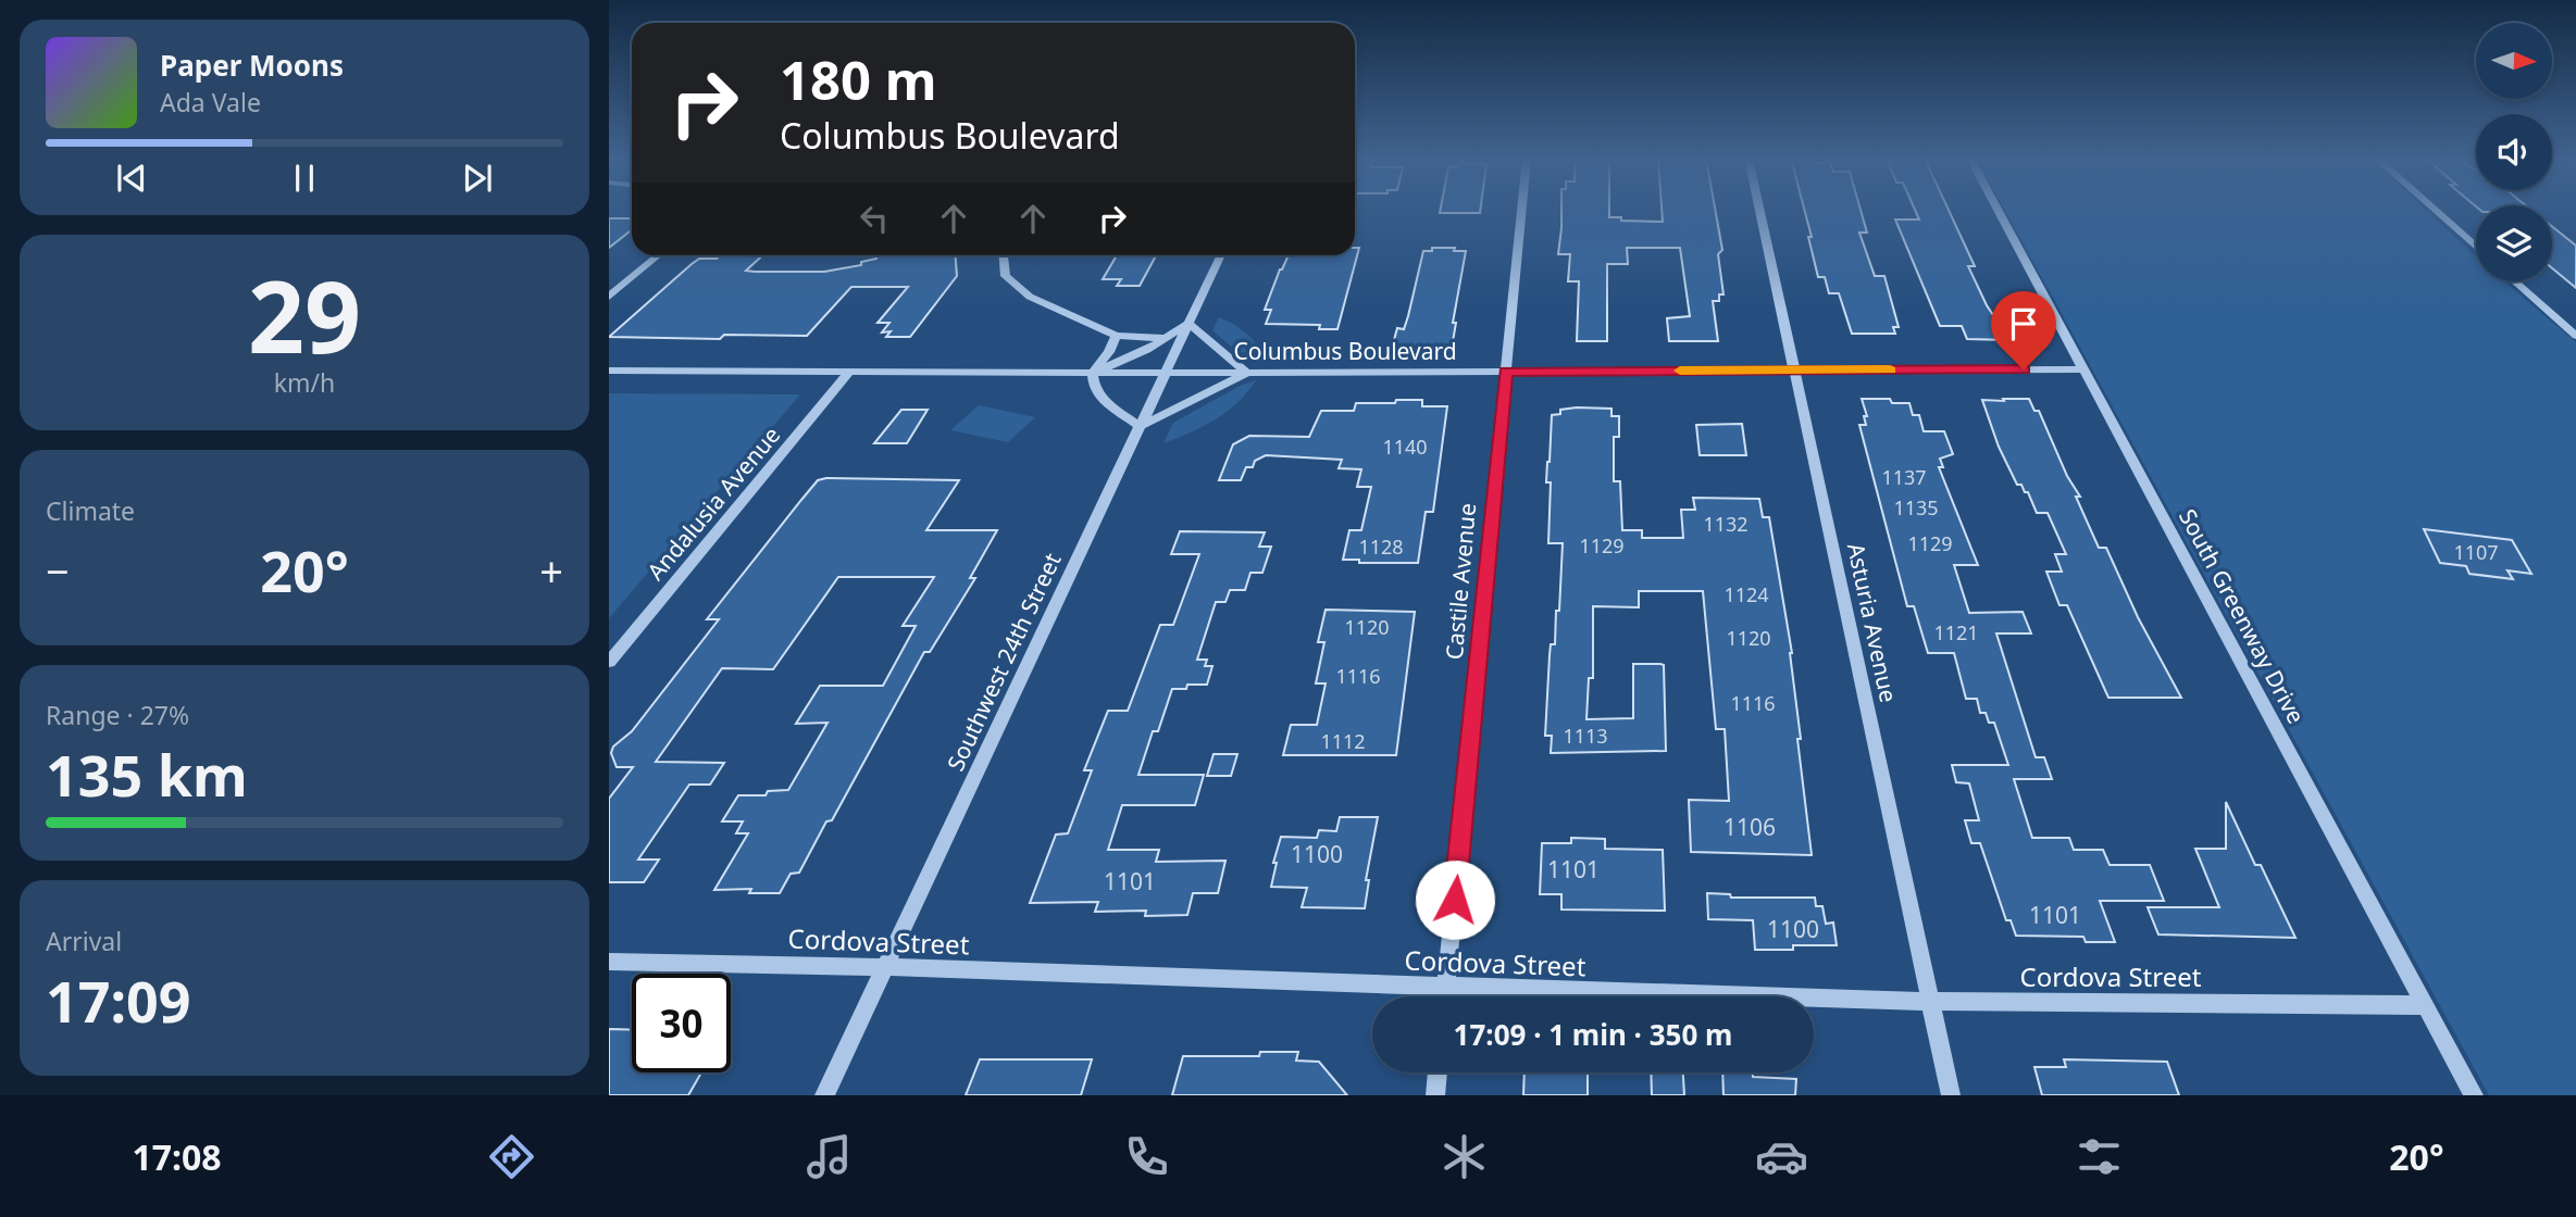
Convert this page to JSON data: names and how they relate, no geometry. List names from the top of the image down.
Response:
{
  "streets": {
    "street": [
      "Columbus Boulevard",
      "Andalusia Avenue",
      "Castile Avenue",
      "South Greenway Drive",
      "Asturia Avenue",
      "Southwest 24th Street",
      "Cordova Street"
    ]
  },
  "crossings": [
    ["Columbus Boulevard", "Andalusia Avenue"],
    ["Columbus Boulevard", "Castile Avenue"],
    ["Columbus Boulevard", "South Greenway Drive"],
    ["Columbus Boulevard", "Asturia Avenue"],
    ["Columbus Boulevard", "Southwest 24th Street"],
    ["Castile Avenue", "Cordova Street"],
    ["South Greenway Drive", "Cordova Street"],
    ["Asturia Avenue", "Cordova Street"],
    ["Southwest 24th Street", "Cordova Street"]
  ],
  "house_numbers": [
    "1140",
    "1137",
    "1135",
    "1132",
    "1129",
    "1129",
    "1128",
    "1107",
    "1124",
    "1120",
    "1121",
    "1120",
    "1116",
    "1116",
    "1113",
    "1112",
    "1106",
    "1100",
    "1101",
    "1101",
    "1101",
    "1100"
  ],
  "north": "right",
  "page": {
    "turn": ["180 m", "Columbus Boulevard"],
    "song": ["Paper Moons", "Ada Vale"],
    "tile": [
      ["29", "km/h"],
      "Climate",
      ["Range · 27%", "135 km"],
      ["Arrival", "17:09"]
    ],
    "heat": ["−", "20°", "+"],
    "limit": "30",
    "trip": "17:09 · 1 min · 350 m",
    "tabs": ["17:08", "20°"]
  }
}
